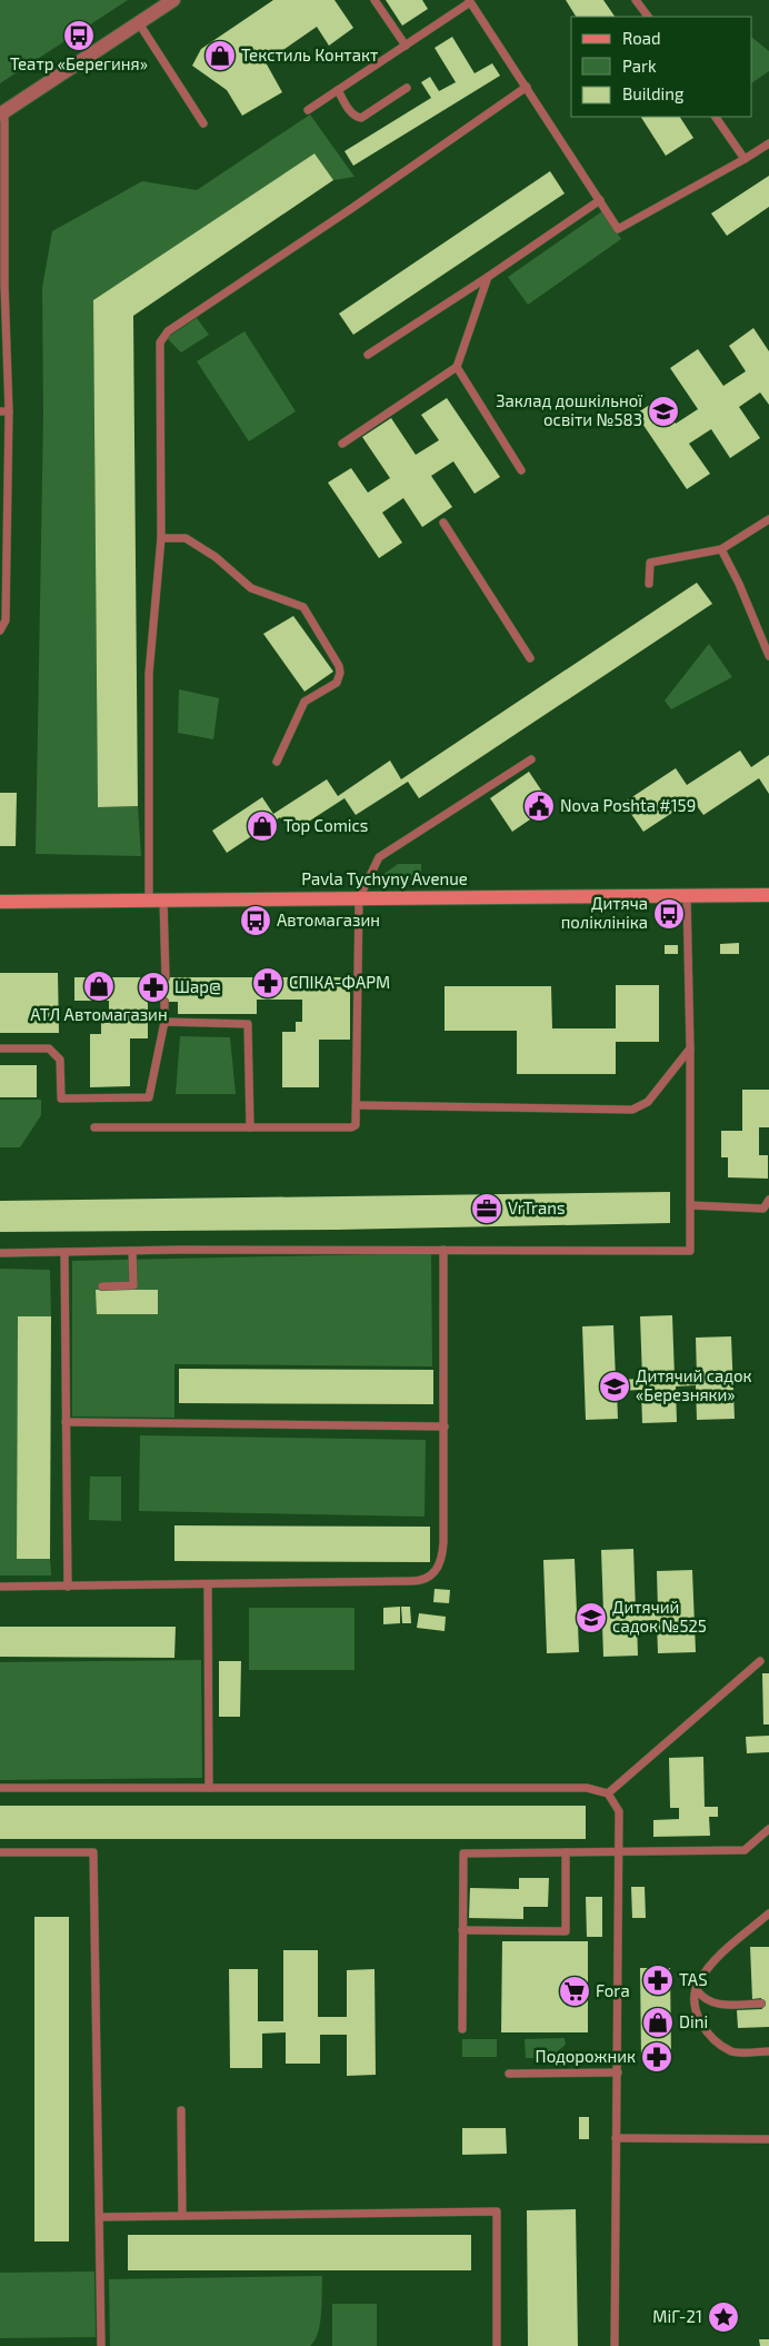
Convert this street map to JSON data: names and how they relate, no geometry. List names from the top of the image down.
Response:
{
  "streets": {
    "street": ["Pavla Tychyny Avenue"]
  },
  "places": {
    "bus stop": ["Театр «Берегиня»", "Дитяча поліклініка", "Автомагазин"],
    "shop": [
      "Текстиль Контакт",
      "Top Comics",
      "АТЛ Автомагазин",
      "Dini"
    ],
    "school or university": ["Заклад дошкільної освіти №583", "Дитячий садок «Березняки»", "Дитячий садок №525"],
    "public building": ["Nova Poshta #159"],
    "pharmacy": [
      "СПІКА-ФАРМ",
      "Шар@",
      "TAS",
      "Подорожник"
    ],
    "office": ["VrTrans"],
    "supermarket": ["Fora"],
    "place": ["МіГ-21"]
  },
  "legend": ["Road", "Park", "Building"]
}
